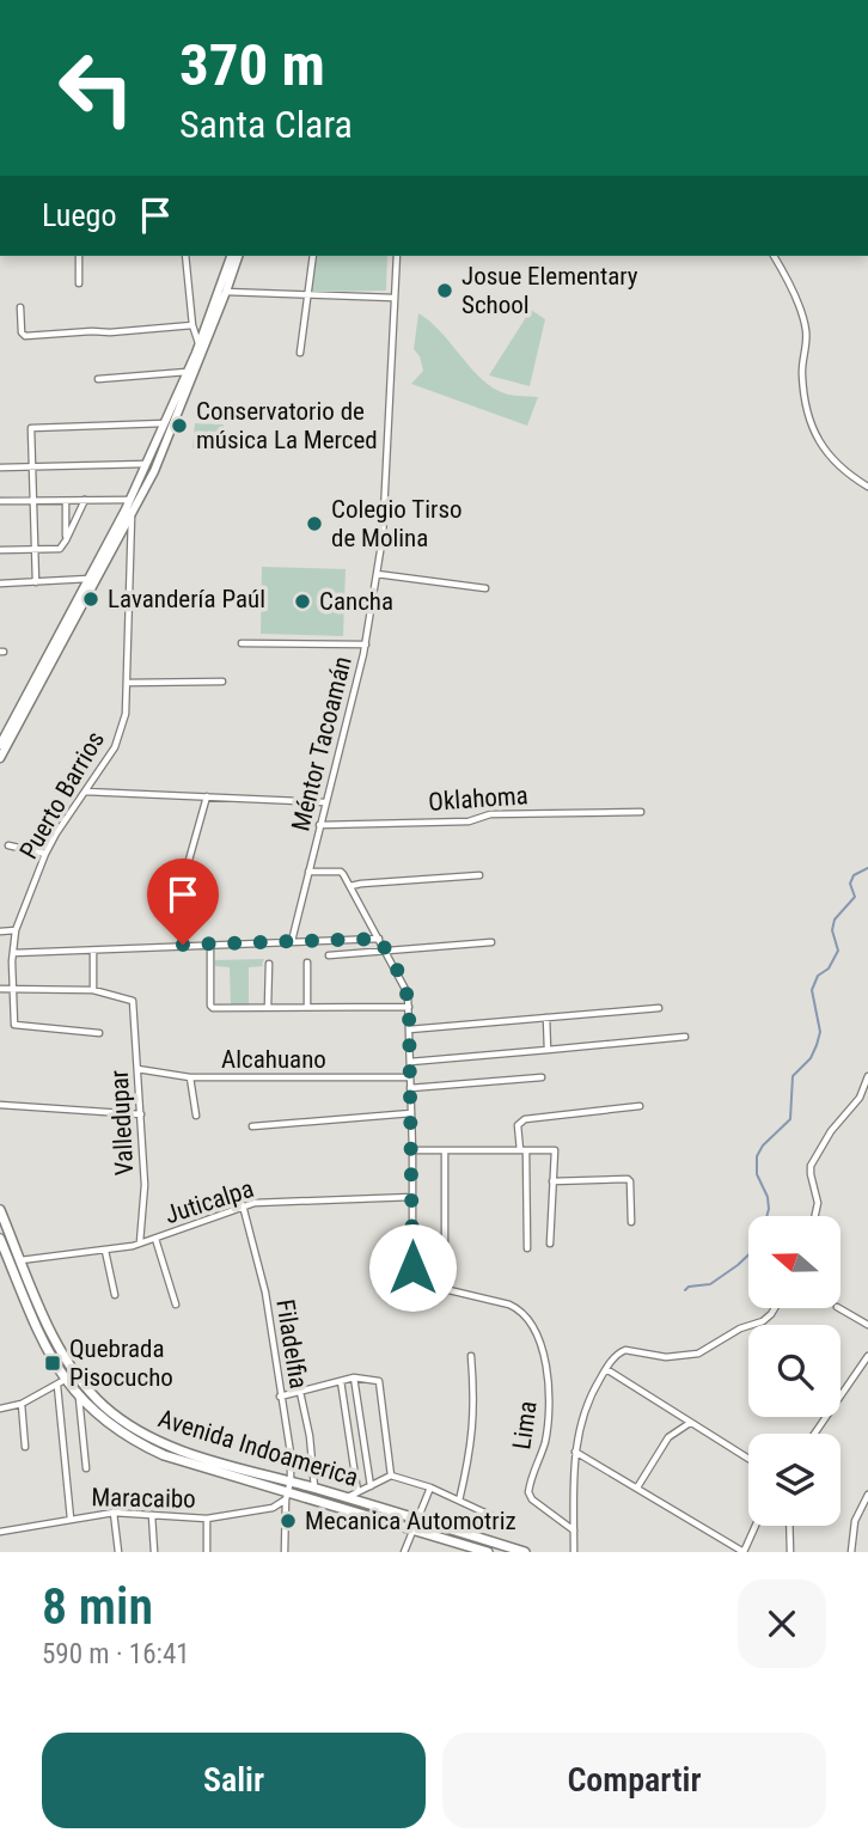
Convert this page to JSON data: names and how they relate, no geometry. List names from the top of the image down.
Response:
{
  "streets": {
    "main road": ["Avenida Indoamerica"],
    "street": [
      "Méntor Tacoamán",
      "Puerto Barrios",
      "Oklahoma",
      "Alcahuano",
      "Valledupar",
      "Juticalpa",
      "Filadelfia",
      "Lima",
      "Maracaibo"
    ]
  },
  "crossings": [
    ["Méntor Tacoamán", "Oklahoma"],
    ["Alcahuano", "Valledupar"],
    ["Valledupar", "Juticalpa"],
    ["Juticalpa", "Filadelfia"],
    ["Juticalpa", "Lima"],
    ["Juticalpa", "Avenida Indoamerica"],
    ["Filadelfia", "Avenida Indoamerica"],
    ["Filadelfia", "Maracaibo"],
    ["Avenida Indoamerica", "Maracaibo"]
  ],
  "places": {
    "other": [
      "Josue Elementary School",
      "Conservatorio de música La Merced",
      "Colegio Tirso de Molina",
      "Lavandería Paúl",
      "Cancha",
      "Mecanica Automotriz"
    ],
    "transit": ["Quebrada Pisocucho"]
  },
  "north": "left",
  "page": {
    "turn": ["370 m", "Santa Clara"],
    "then": "Luego",
    "heading": ["8 min", "590 m · 16:41"],
    "buttons": ["Salir", "Compartir"]
  }
}
